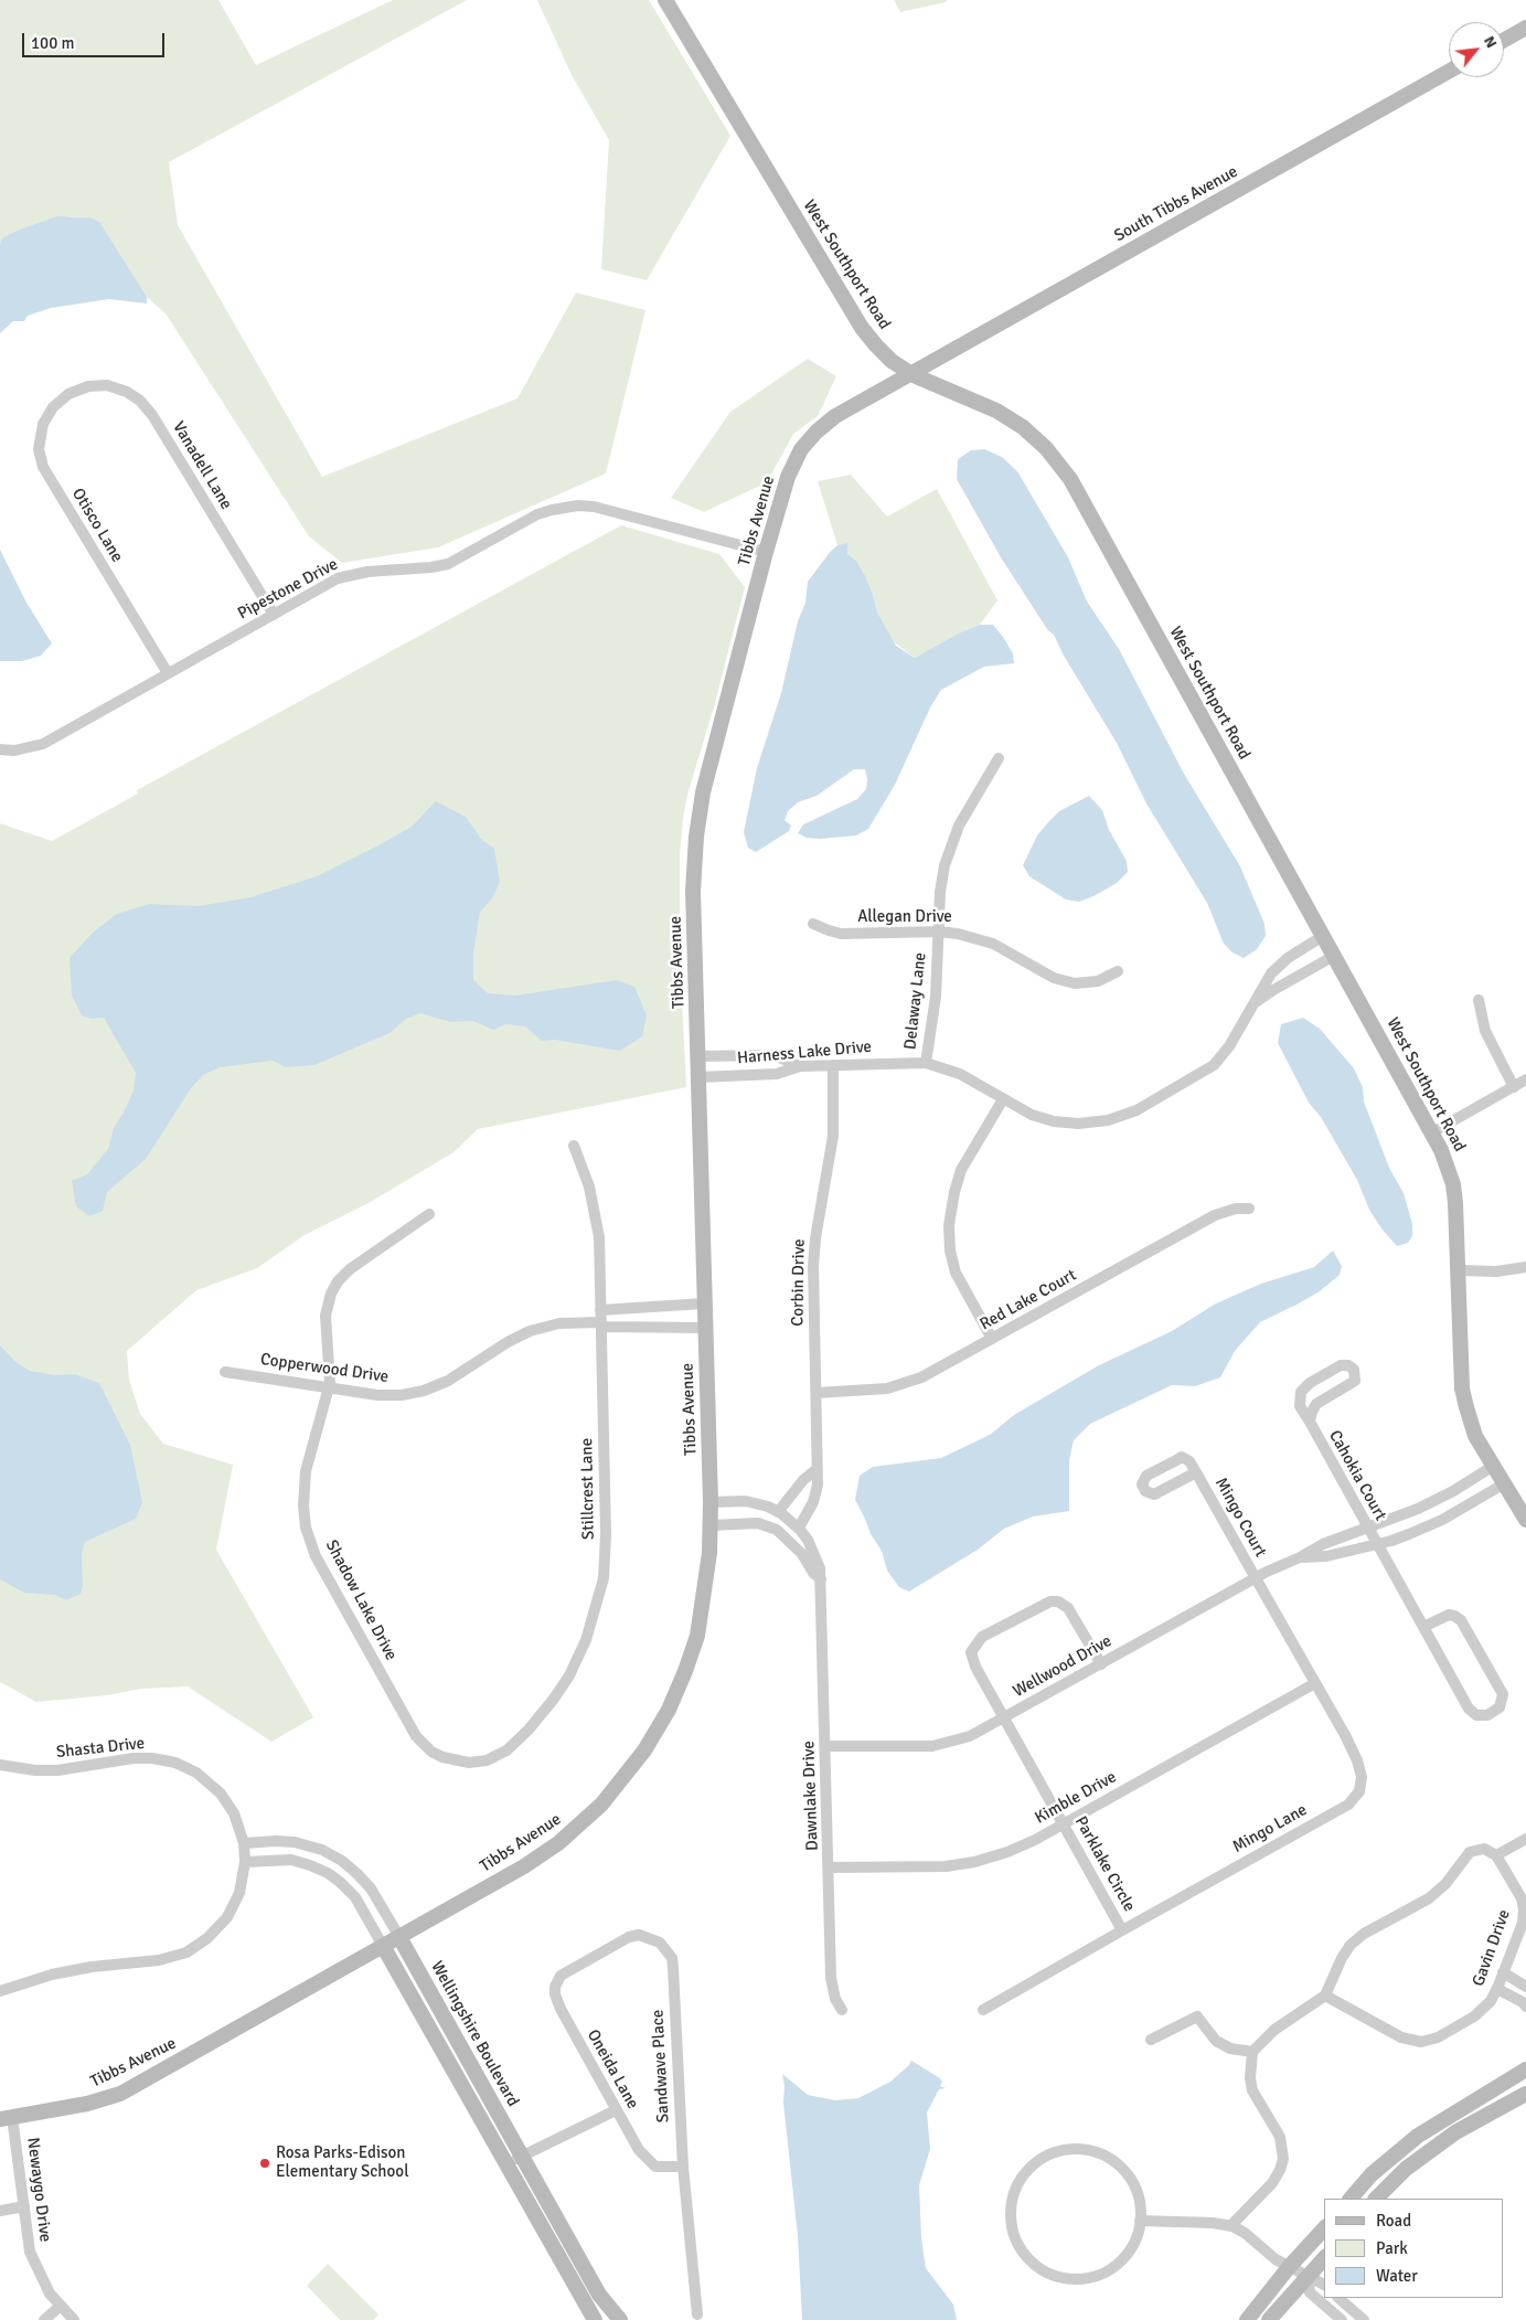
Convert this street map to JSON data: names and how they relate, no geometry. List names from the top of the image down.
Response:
{
  "streets": {
    "street": [
      "South Tibbs Avenue",
      "West Southport Road",
      "Vanadell Lane",
      "Tibbs Avenue",
      "Otisco Lane",
      "Pipestone Drive",
      "Allegan Drive",
      "Delaway Lane",
      "Harness Lake Drive",
      "Corbin Drive",
      "Red Lake Court",
      "Copperwood Drive",
      "Cahokia Court",
      "Stillcrest Lane",
      "Mingo Court",
      "Shadow Lake Drive",
      "Wellwood Drive",
      "Shasta Drive",
      "Dawnlake Drive",
      "Kimble Drive",
      "Mingo Lane",
      "Parklake Circle",
      "Gavin Drive",
      "Wellingshire Boulevard",
      "Sandwave Place",
      "Oneida Lane",
      "Newaygo Drive"
    ]
  },
  "crossings": [
    ["South Tibbs Avenue", "West Southport Road"],
    ["South Tibbs Avenue", "Tibbs Avenue"],
    ["West Southport Road", "Tibbs Avenue"],
    ["West Southport Road", "Harness Lake Drive"],
    ["West Southport Road", "Wellwood Drive"],
    ["Vanadell Lane", "Otisco Lane"],
    ["Vanadell Lane", "Pipestone Drive"],
    ["Tibbs Avenue", "Pipestone Drive"],
    ["Tibbs Avenue", "Harness Lake Drive"],
    ["Tibbs Avenue", "Copperwood Drive"],
    ["Tibbs Avenue", "Dawnlake Drive"],
    ["Tibbs Avenue", "Wellingshire Boulevard"],
    ["Tibbs Avenue", "Newaygo Drive"],
    ["Otisco Lane", "Pipestone Drive"],
    ["Allegan Drive", "Delaway Lane"],
    ["Delaway Lane", "Harness Lake Drive"],
    ["Harness Lake Drive", "Corbin Drive"],
    ["Corbin Drive", "Red Lake Court"],
    ["Corbin Drive", "Dawnlake Drive"],
    ["Copperwood Drive", "Stillcrest Lane"],
    ["Copperwood Drive", "Shadow Lake Drive"],
    ["Cahokia Court", "Wellwood Drive"],
    ["Stillcrest Lane", "Shadow Lake Drive"],
    ["Mingo Court", "Wellwood Drive"],
    ["Mingo Court", "Mingo Lane"],
    ["Wellwood Drive", "Dawnlake Drive"],
    ["Wellwood Drive", "Mingo Lane"],
    ["Wellwood Drive", "Parklake Circle"],
    ["Shasta Drive", "Wellingshire Boulevard"],
    ["Dawnlake Drive", "Kimble Drive"],
    ["Kimble Drive", "Mingo Lane"],
    ["Kimble Drive", "Parklake Circle"],
    ["Mingo Lane", "Parklake Circle"],
    ["Sandwave Place", "Oneida Lane"]
  ],
  "places": ["Rosa Parks-Edison Elementary School"],
  "legend": ["Road", "Park", "Water"],
  "scale_bar": "100 m",
  "north": "top right"
}
